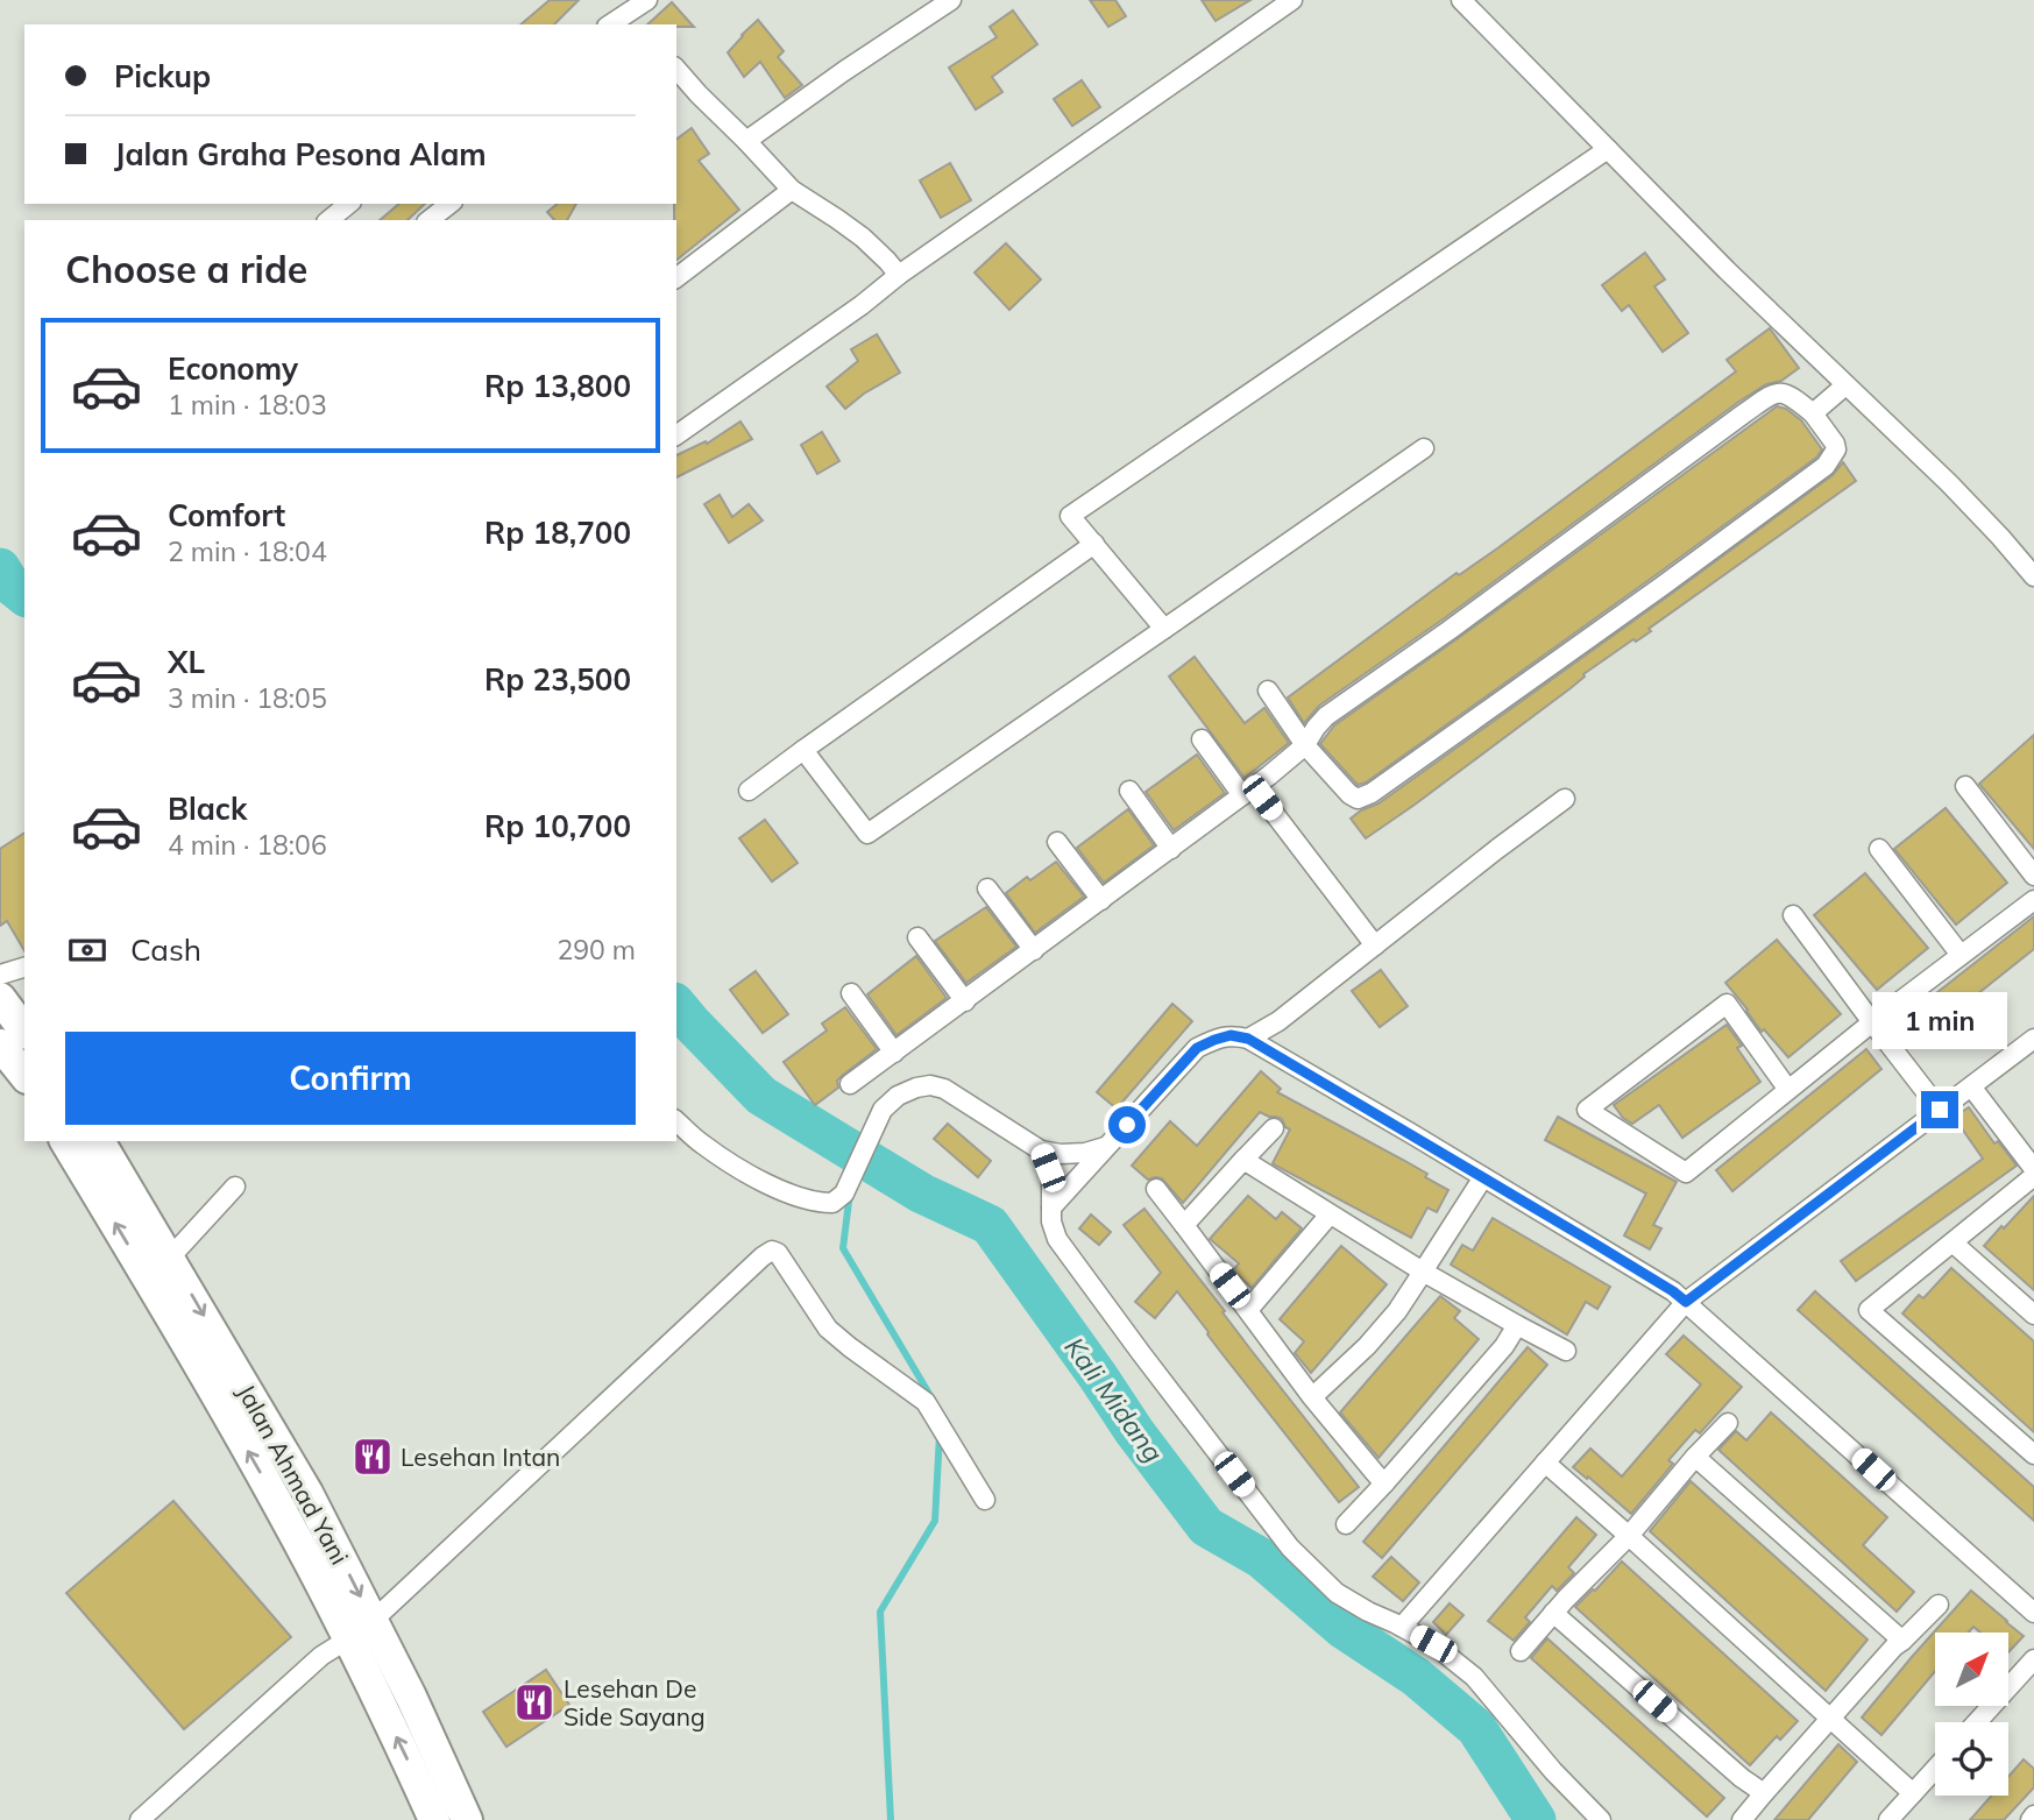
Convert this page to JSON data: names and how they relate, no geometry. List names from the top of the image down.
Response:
{
  "streets": {
    "highway": ["Jalan Ahmad Yani"]
  },
  "water": ["Kali Midang"],
  "places": {
    "restaurant": ["Lesehan Intan", "Lesehan De Side Sayang"]
  },
  "north": "top right",
  "page": {
    "banner": ["Pickup", "Jalan Graha Pesona Alam"],
    "heading": "Choose a ride",
    "list": [
      {
        "name": "Economy",
        "note": "1 min · 18:03",
        "value": "Rp 13,800"
      },
      {
        "name": "Comfort",
        "note": "2 min · 18:04",
        "value": "Rp 18,700"
      },
      {
        "name": "XL",
        "note": "3 min · 18:05",
        "value": "Rp 23,500"
      },
      {
        "name": "Black",
        "note": "4 min · 18:06",
        "value": "Rp 10,700"
      }
    ],
    "pay": ["Cash", "290 m"],
    "bubble": "1 min",
    "buttons": "Confirm"
  }
}
